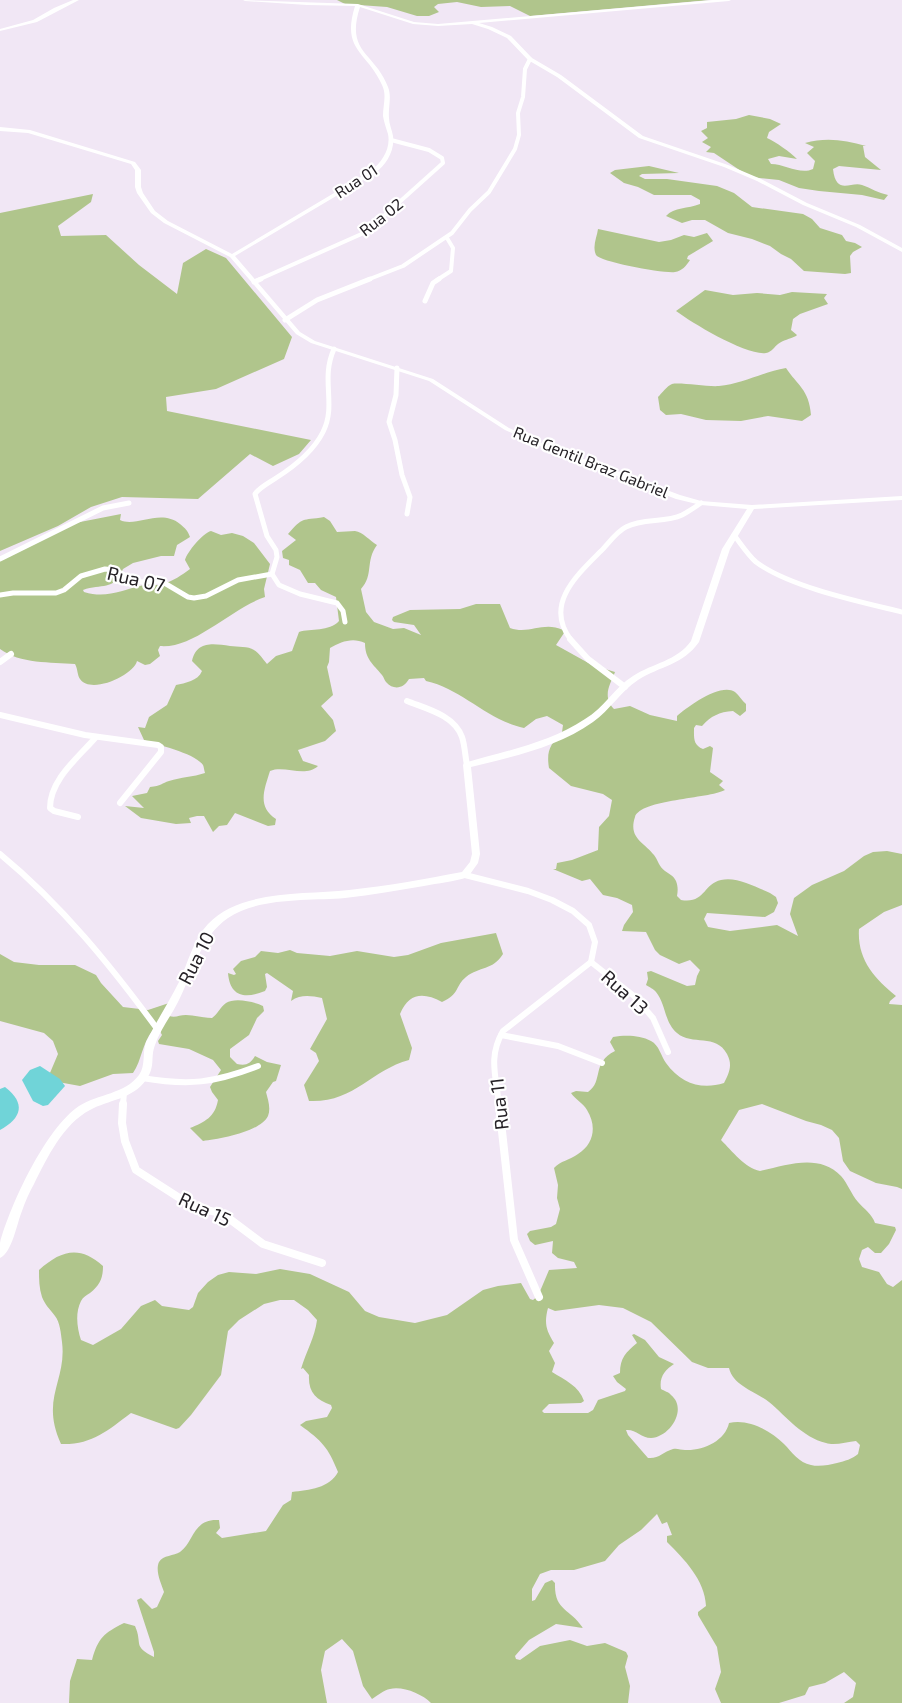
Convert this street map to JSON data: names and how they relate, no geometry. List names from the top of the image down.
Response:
{
  "streets": {
    "street": [
      "Rua 01",
      "Rua 02",
      "Rua Gentil Braz Gabriel",
      "Rua 07",
      "Rua 10",
      "Rua 13",
      "Rua 11",
      "Rua 15"
    ]
  },
  "crossings": [
    ["Rua 01", "Rua 02"],
    ["Rua 01", "Rua Gentil Braz Gabriel"],
    ["Rua 02", "Rua Gentil Braz Gabriel"],
    ["Rua 10", "Rua 13"]
  ]
}
